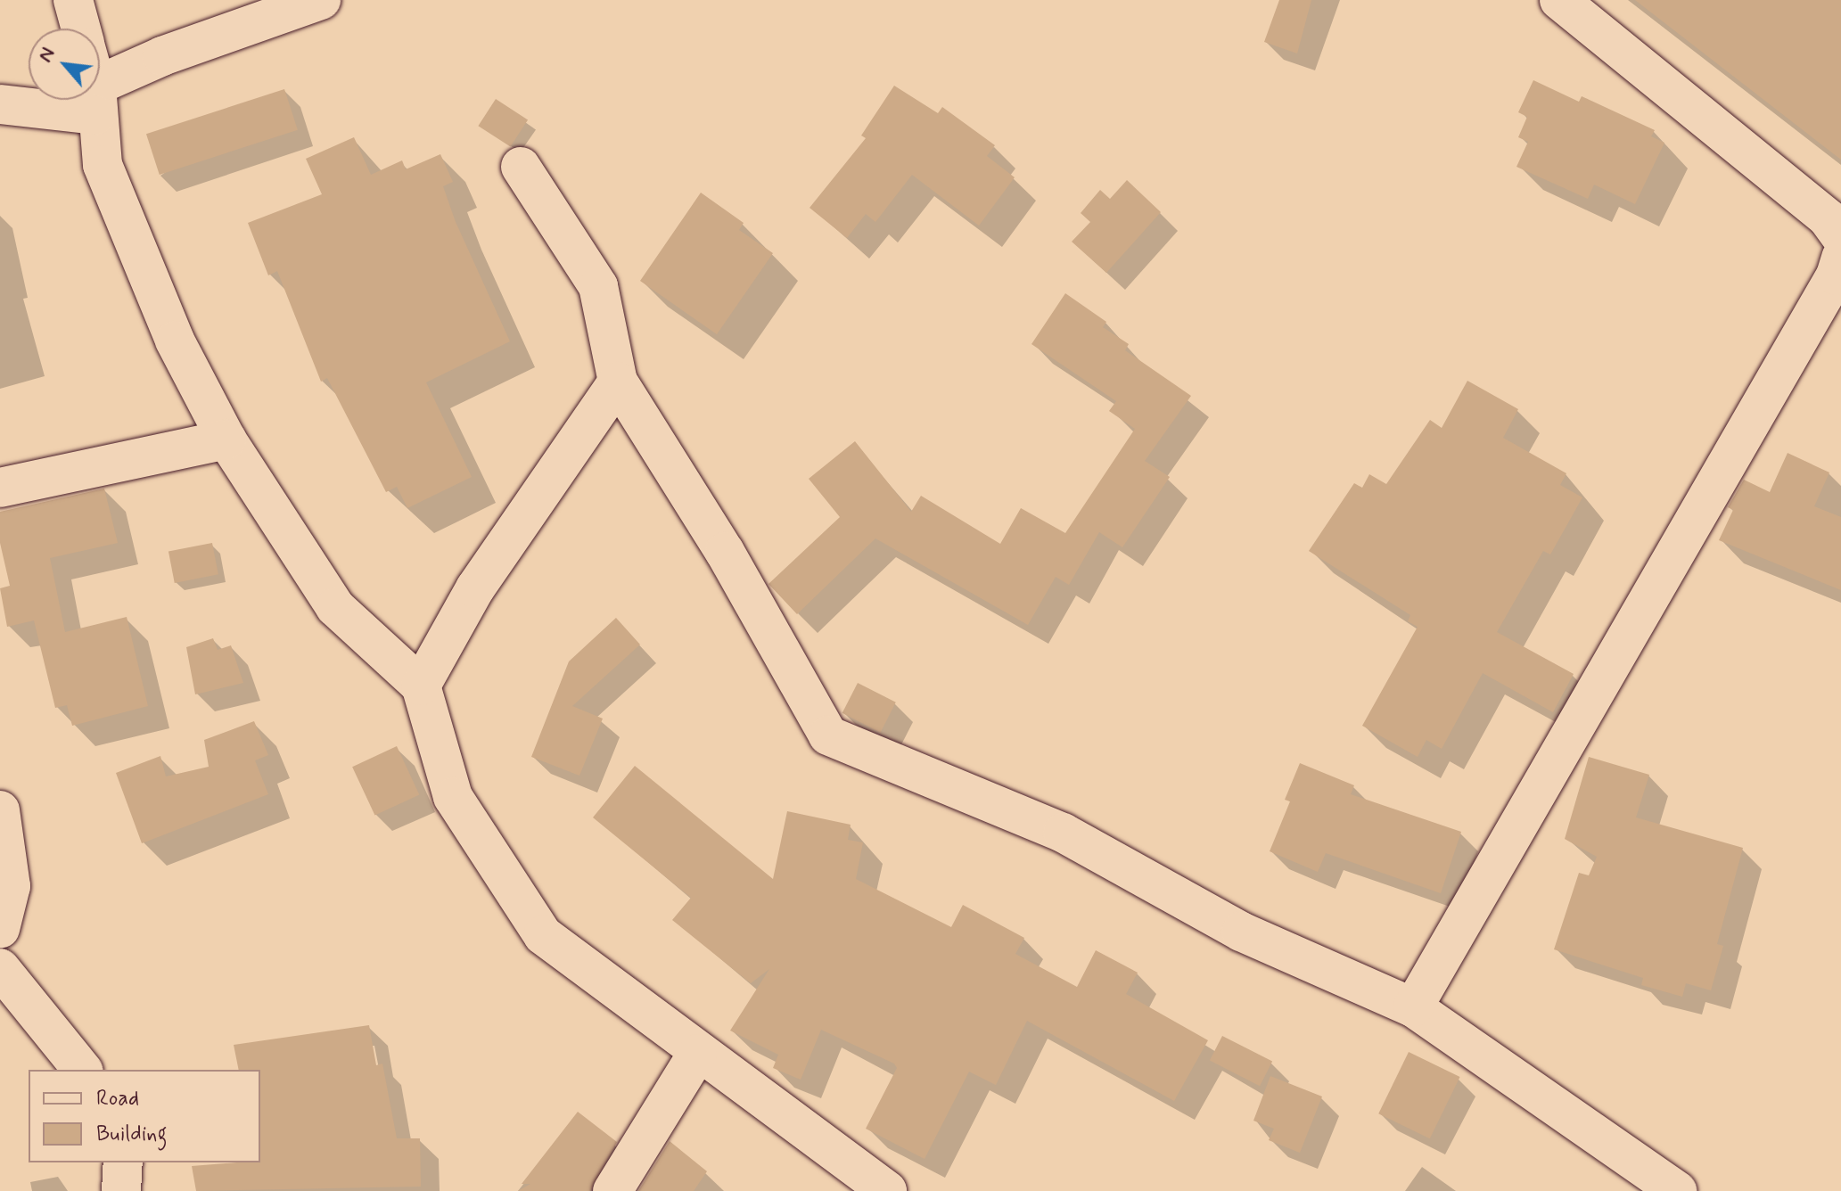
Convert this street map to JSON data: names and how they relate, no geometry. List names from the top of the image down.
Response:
{
  "legend": ["Road", "Building"],
  "north": "top left"
}
